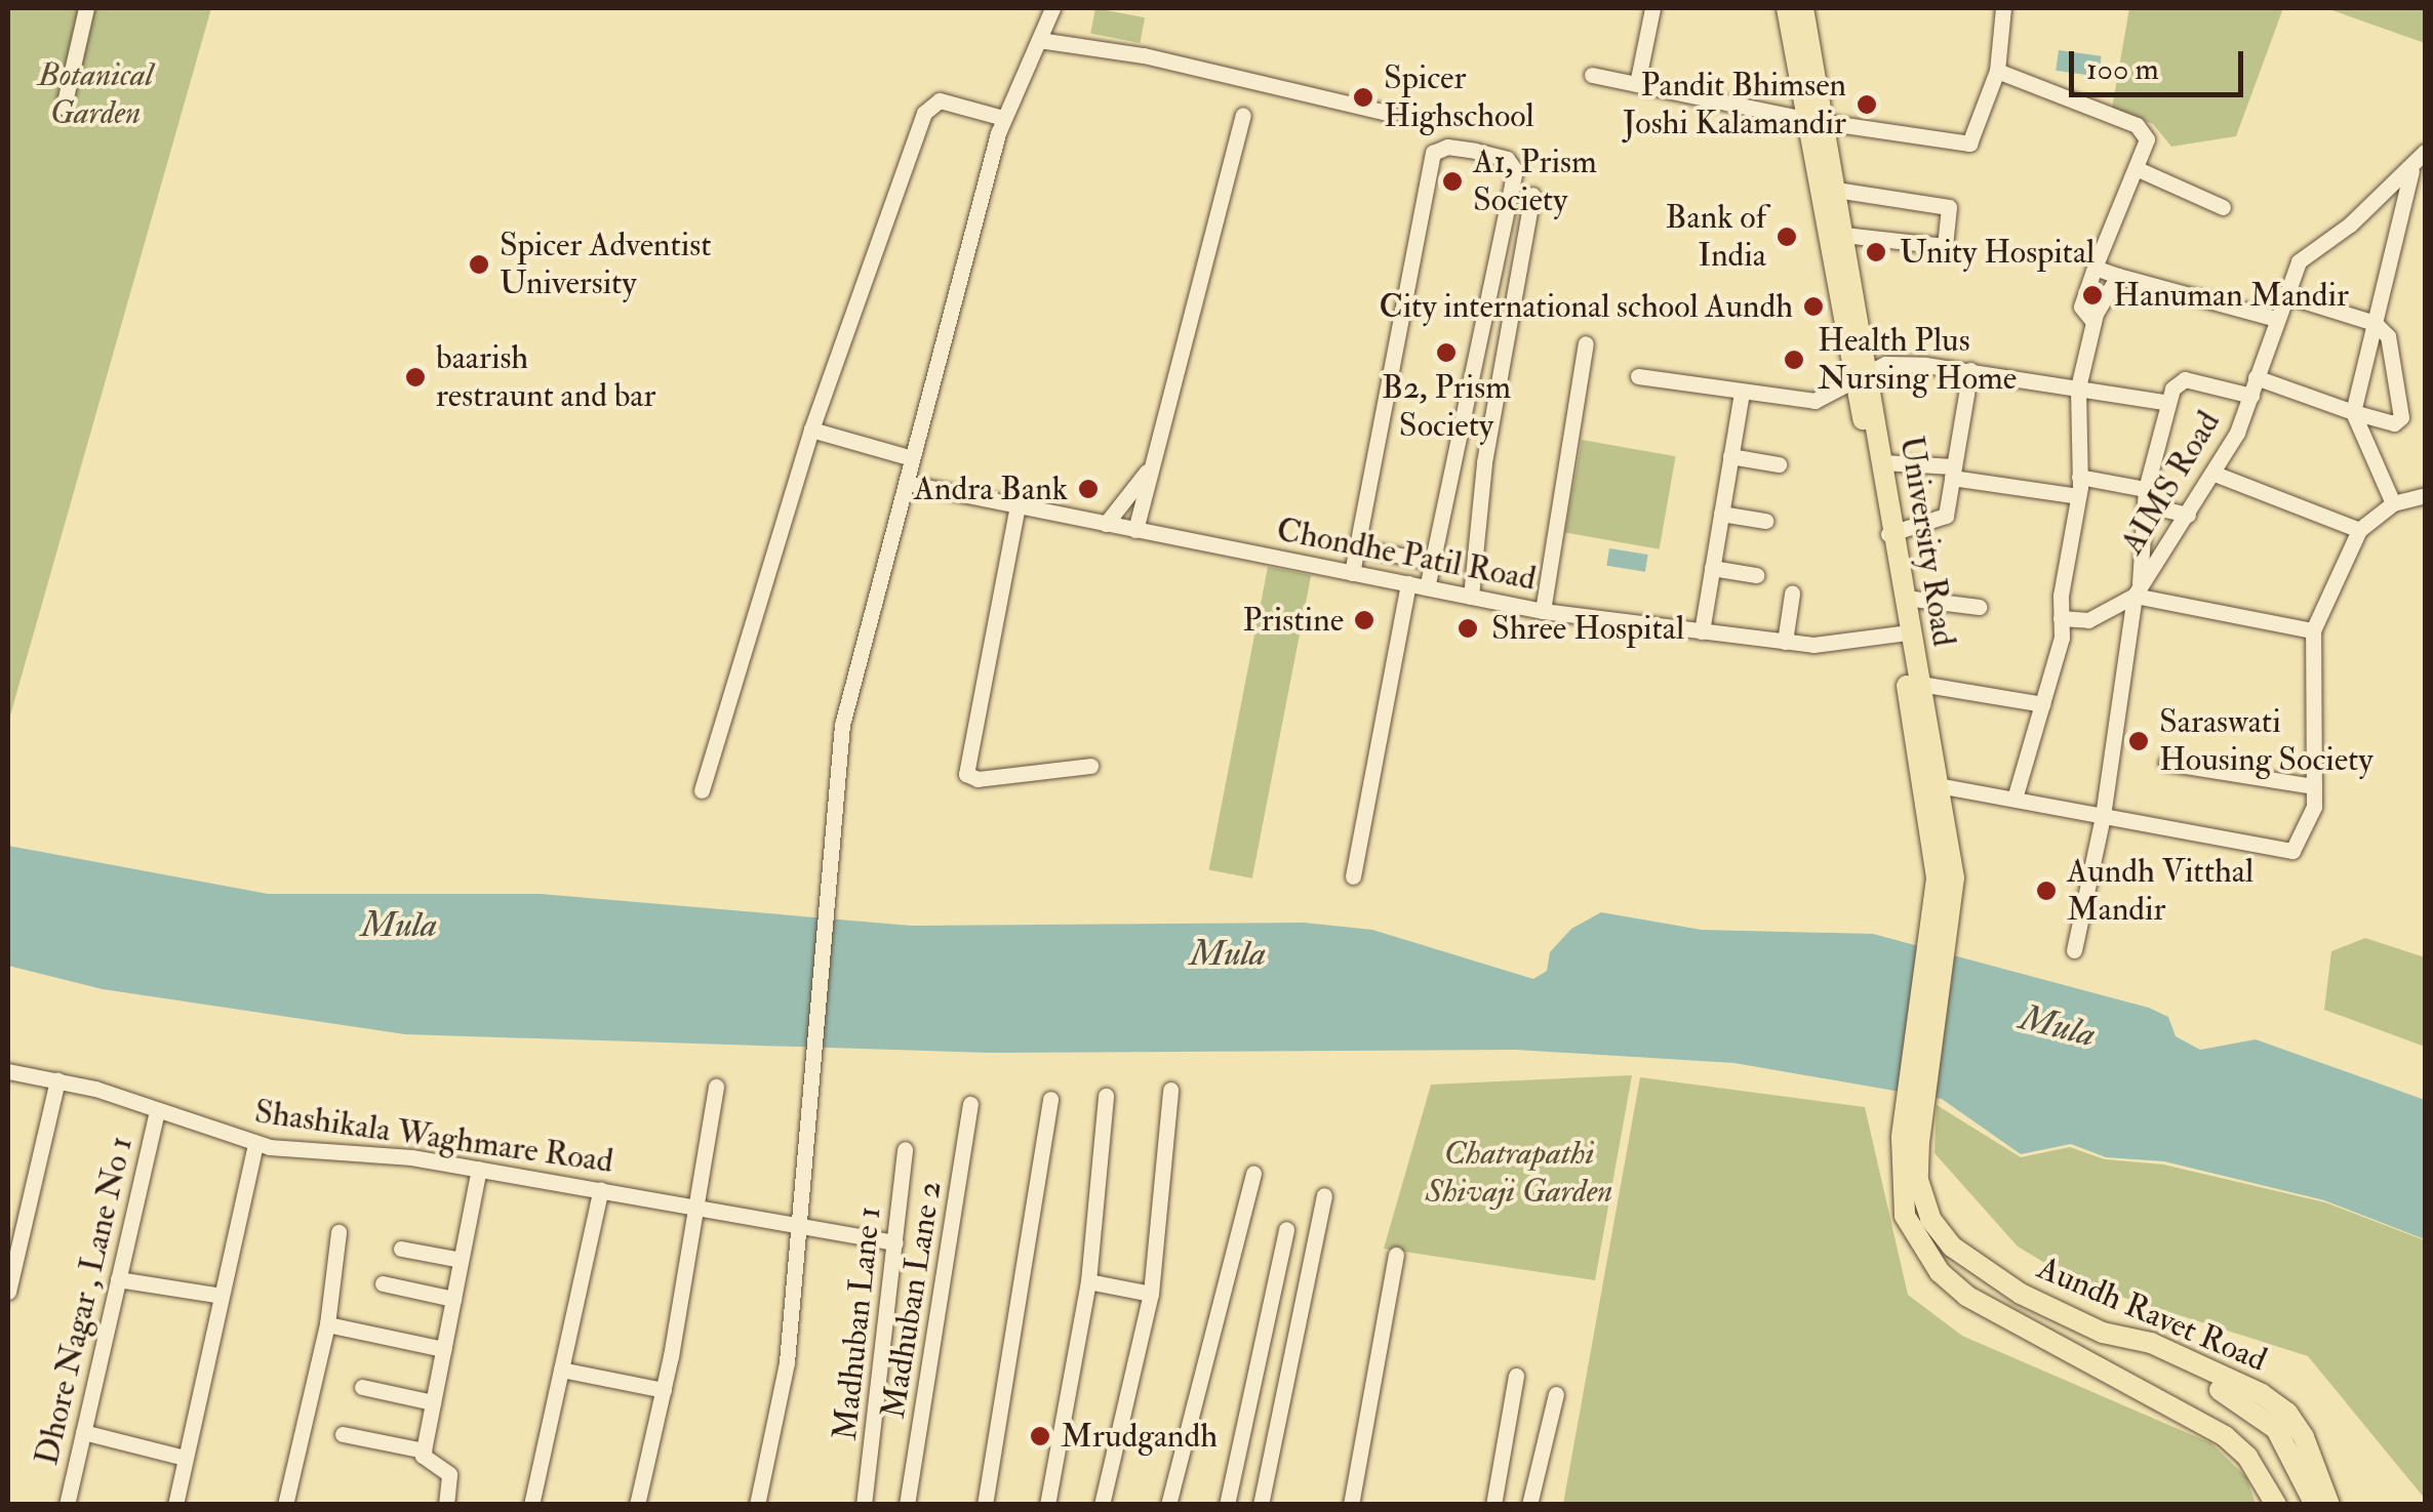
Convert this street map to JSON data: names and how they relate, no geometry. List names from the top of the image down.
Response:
{
  "streets": {
    "main road": ["University Road", "Aundh Ravet Road"],
    "street": [
      "AIMS Road",
      "Chondhe Patil Road",
      "Shashikala Waghmare Road",
      "Madhuban Lane 2",
      "Dhore Nagar , Lane No 1",
      "Madhuban Lane 1"
    ]
  },
  "crossings": [
    ["University Road", "Chondhe Patil Road"],
    ["University Road", "Aundh Ravet Road"],
    ["Shashikala Waghmare Road", "Dhore Nagar , Lane No 1"],
    ["Shashikala Waghmare Road", "Madhuban Lane 1"]
  ],
  "water": ["Mula"],
  "parks": ["Botanical Garden", "Chatrapathi Shivaji Garden"],
  "places": [
    "Spicer Highschool",
    "Pandit Bhimsen Joshi Kalamandir",
    "A1, Prism Society",
    "Bank of India",
    "Unity Hospital",
    "Spicer Adventist University",
    "Hanuman Mandir",
    "City international school Aundh",
    "B2, Prism Society",
    "Health Plus Nursing Home",
    "baarish restraunt and bar",
    "Andra Bank",
    "Pristine",
    "Shree Hospital",
    "Saraswati Housing Society",
    "Aundh Vitthal Mandir",
    "Mrudgandh"
  ],
  "scale_bar": "100 m"
}
